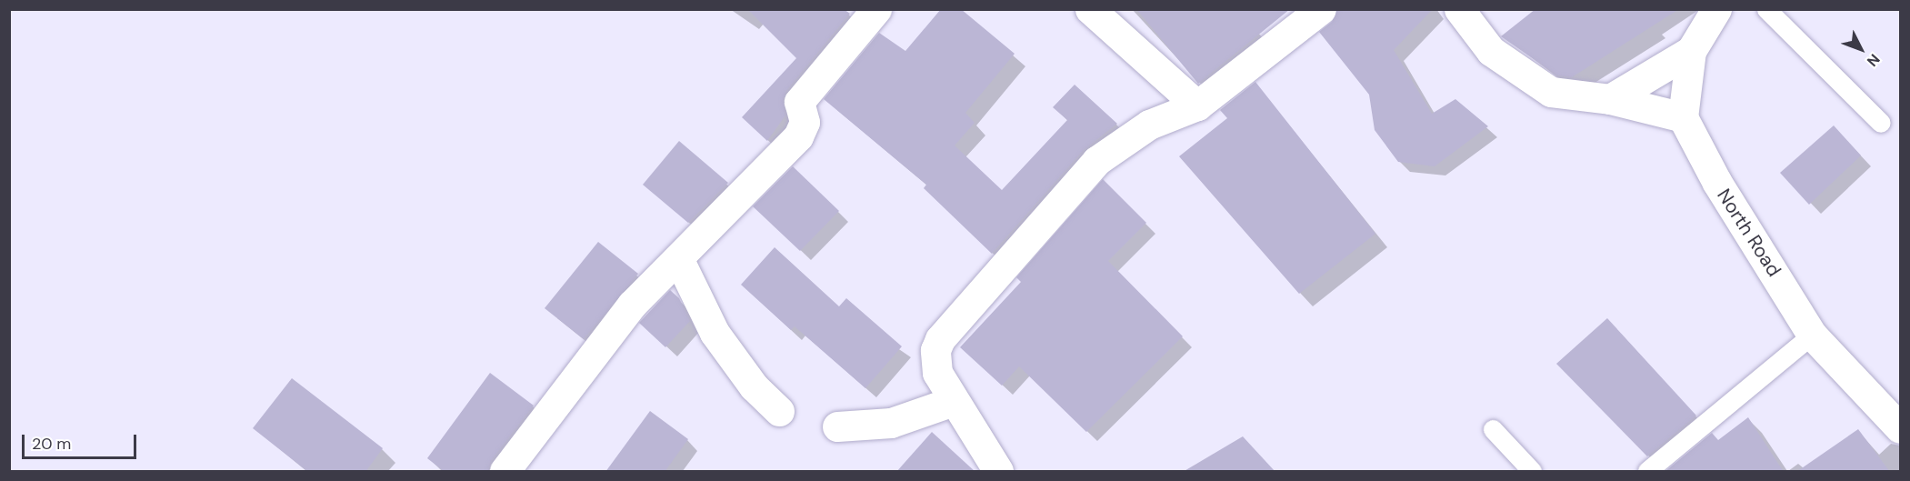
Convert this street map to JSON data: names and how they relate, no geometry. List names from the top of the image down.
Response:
{
  "streets": {
    "street": ["North Road"]
  },
  "scale_bar": "20 m",
  "north": "bottom right"
}
